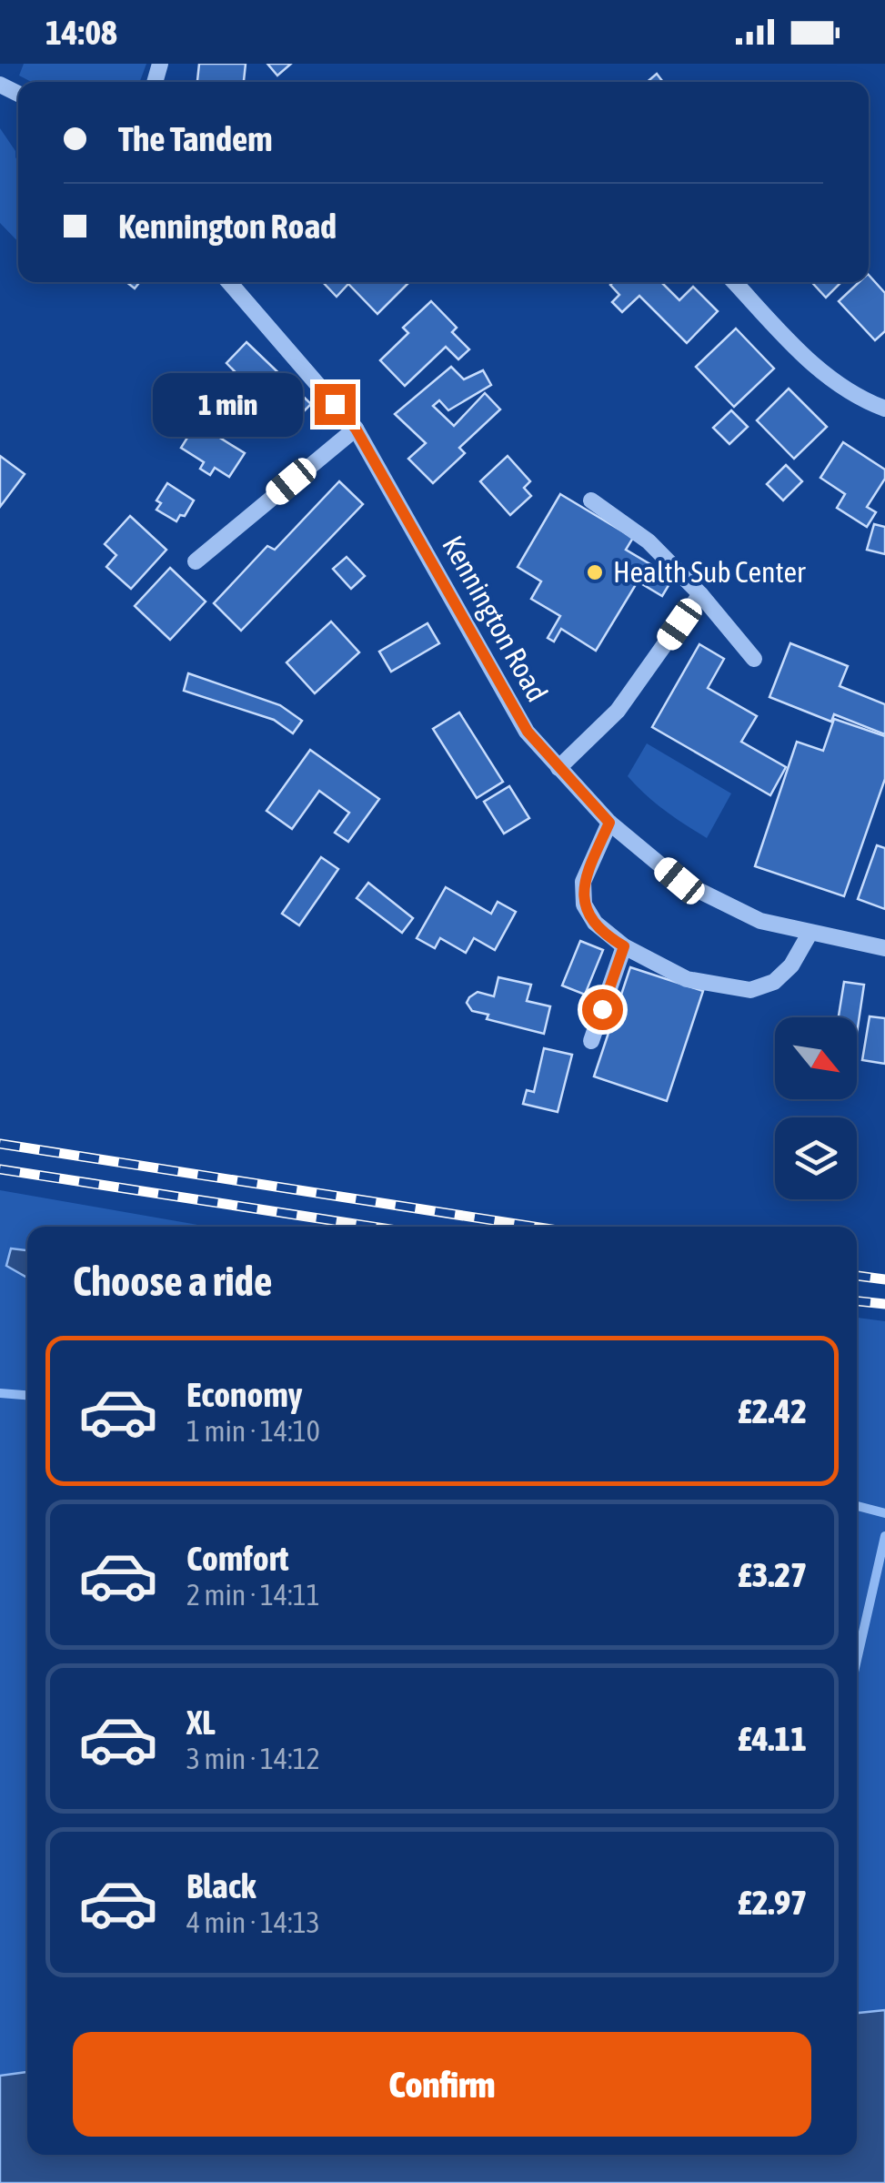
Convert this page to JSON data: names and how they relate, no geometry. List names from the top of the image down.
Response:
{
  "streets": {
    "street": ["Kennington Road"]
  },
  "places": ["Health Sub Center"],
  "north": "bottom right",
  "page": {
    "status": "14:08",
    "banner": ["The Tandem", "Kennington Road"],
    "bubble": "1 min",
    "heading": "Choose a ride",
    "list": [
      {
        "name": "Economy",
        "note": "1 min · 14:10",
        "value": "£2.42"
      },
      {
        "name": "Comfort",
        "note": "2 min · 14:11",
        "value": "£3.27"
      },
      {
        "name": "XL",
        "note": "3 min · 14:12",
        "value": "£4.11"
      },
      {
        "name": "Black",
        "note": "4 min · 14:13",
        "value": "£2.97"
      }
    ],
    "buttons": "Confirm"
  }
}
